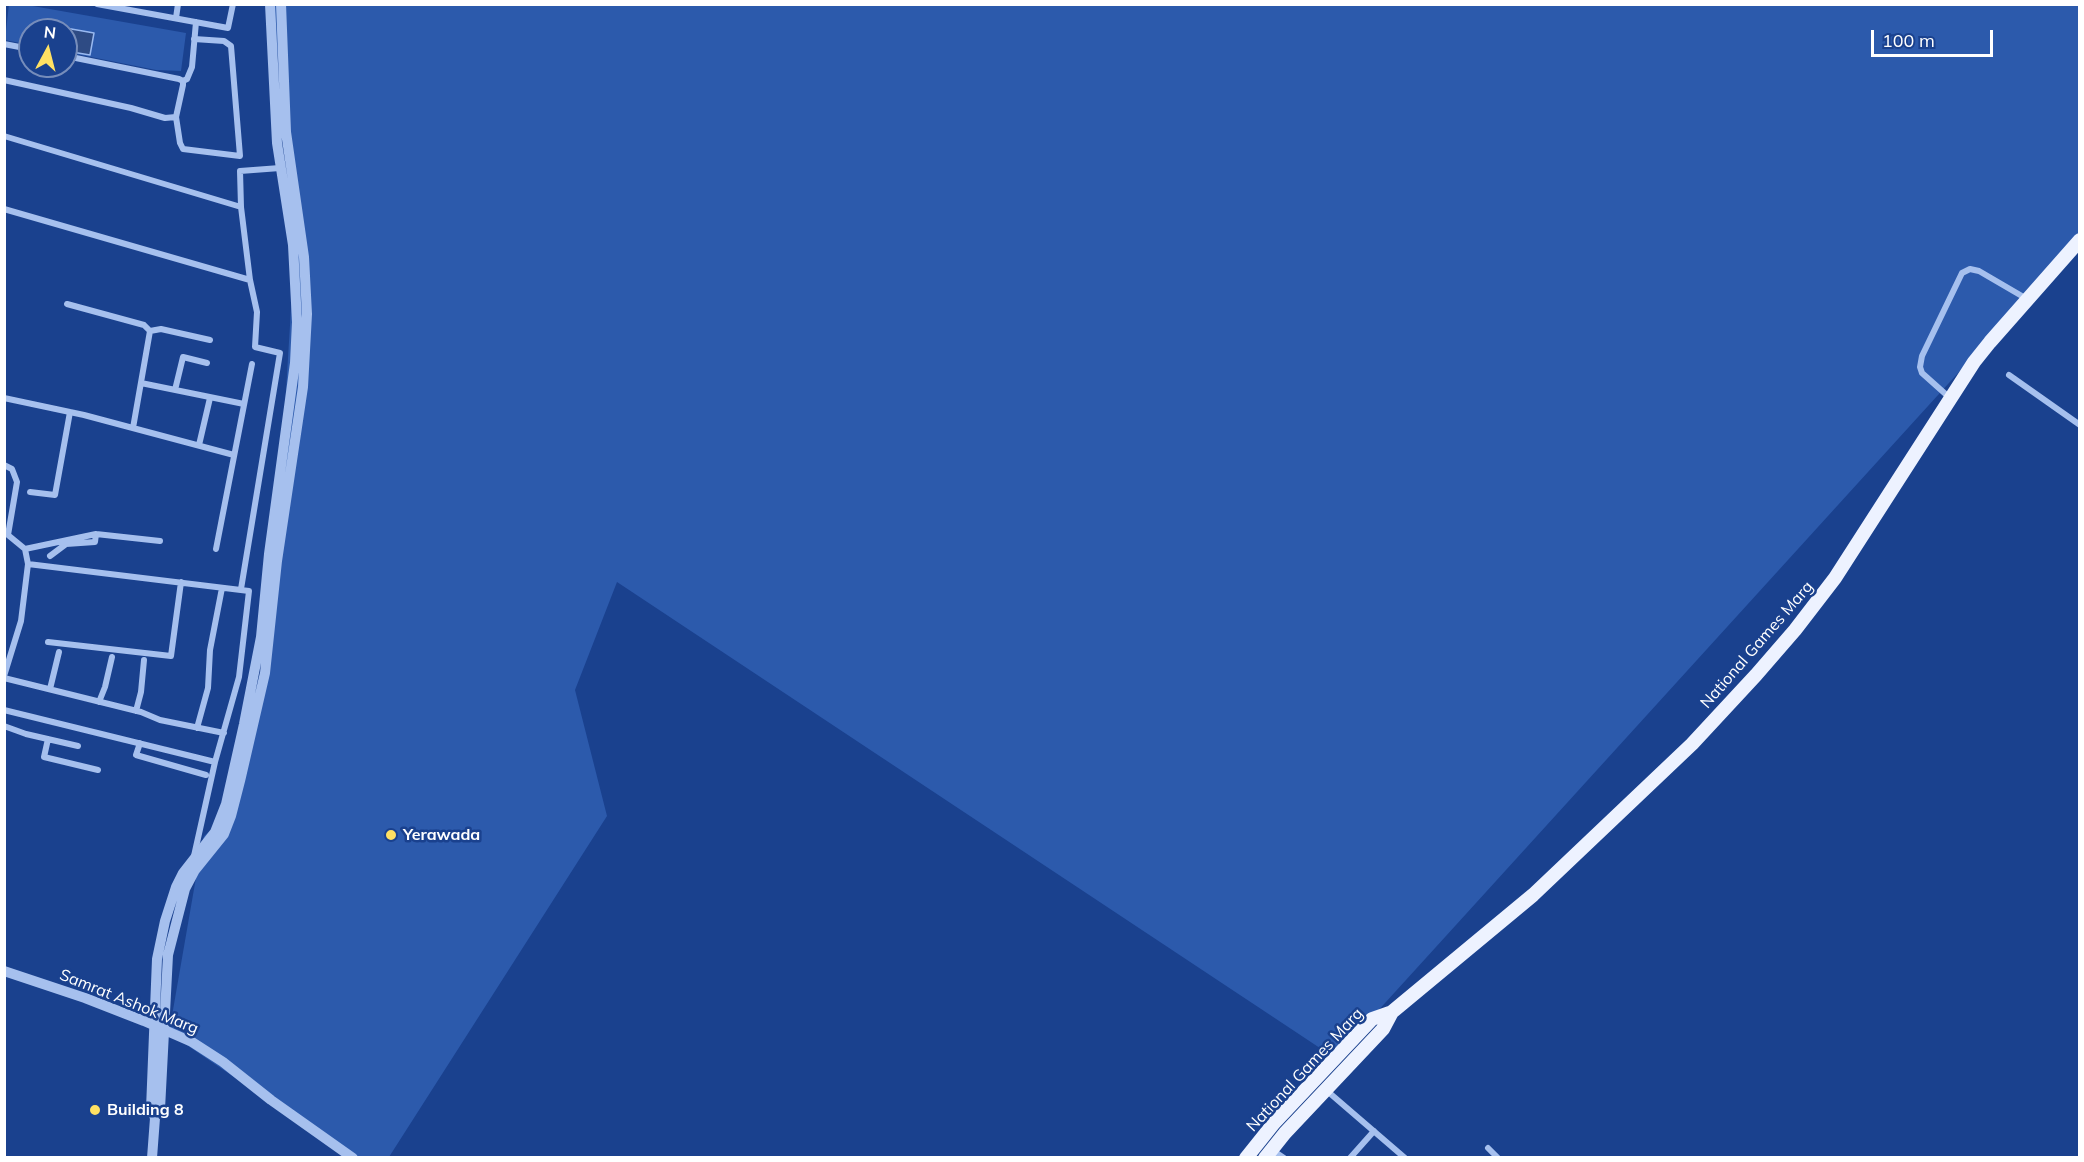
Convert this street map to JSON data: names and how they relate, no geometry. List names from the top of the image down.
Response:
{
  "streets": {
    "main road": ["National Games Marg"],
    "street": ["Samrat Ashok Marg"]
  },
  "places": ["Yerawada", "Building 8"],
  "scale_bar": "100 m",
  "north": "top"
}
